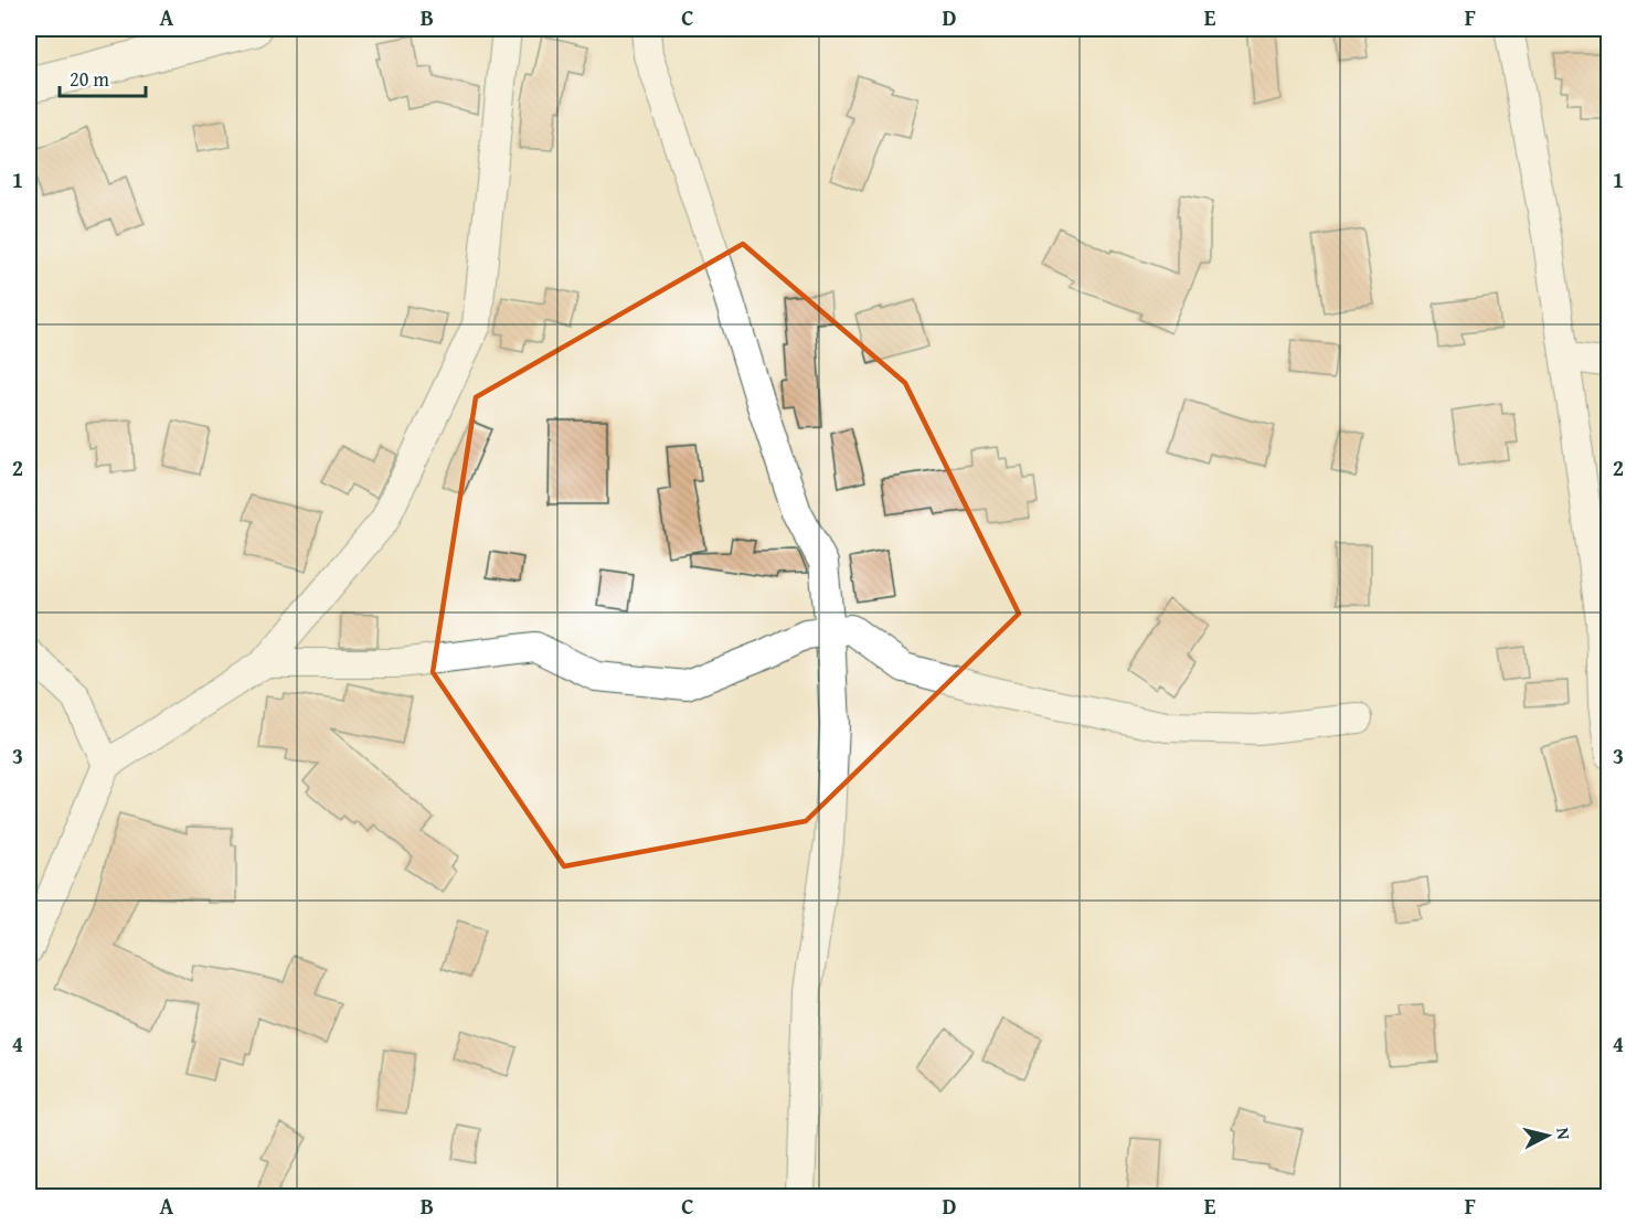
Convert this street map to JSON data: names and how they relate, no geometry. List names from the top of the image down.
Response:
{
  "scale_bar": "20 m",
  "north": "right",
  "grid": {
    "columns": [
      "A",
      "B",
      "C",
      "D",
      "E",
      "F"
    ],
    "rows": [
      "1",
      "2",
      "3",
      "4"
    ]
  }
}
